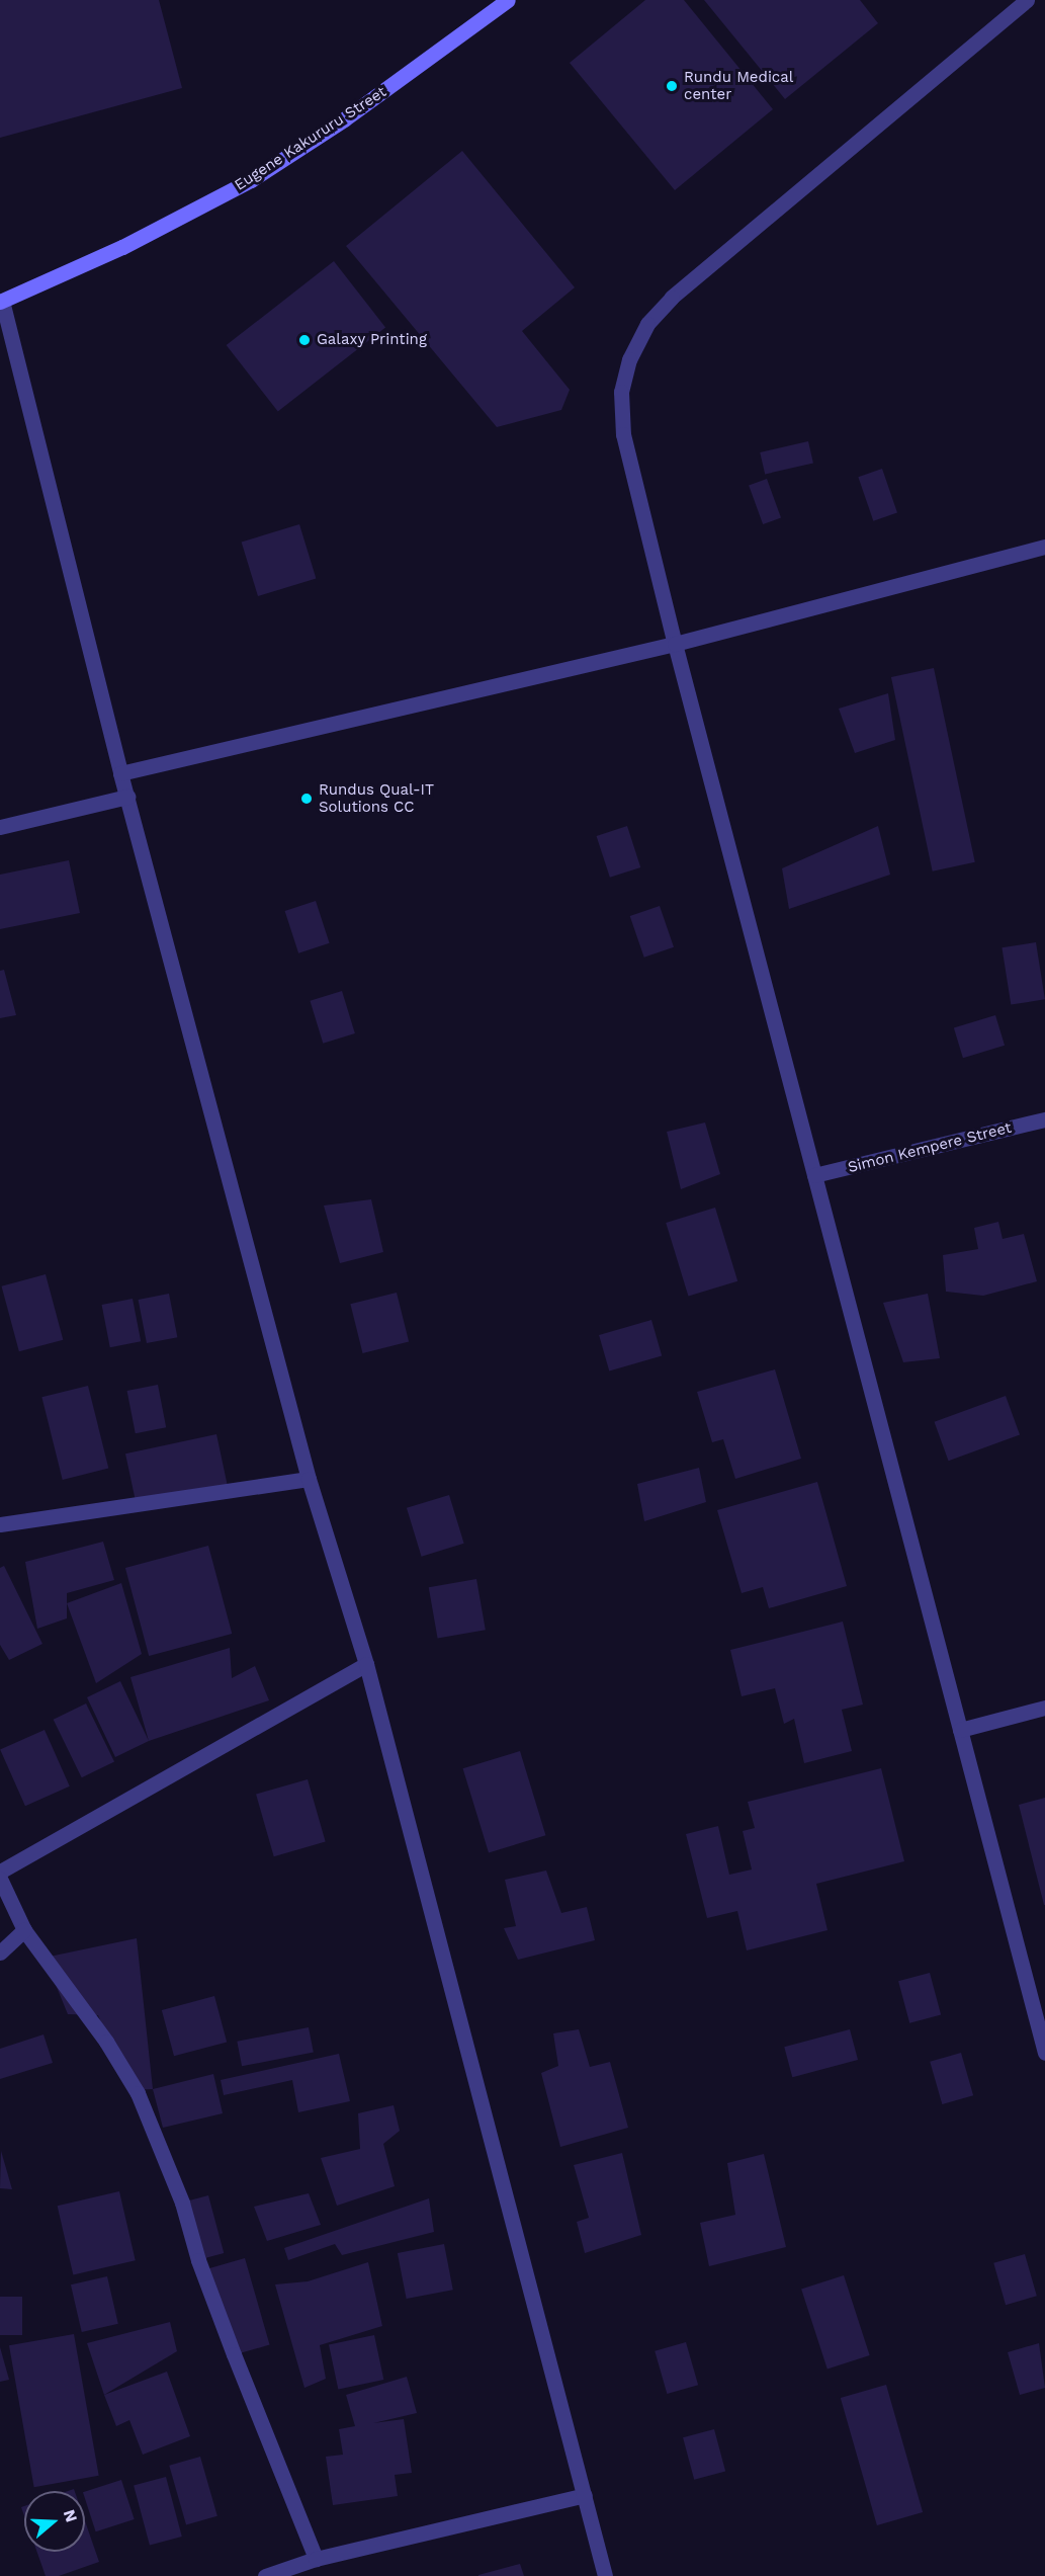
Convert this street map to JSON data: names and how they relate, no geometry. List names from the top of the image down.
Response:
{
  "streets": {
    "main road": ["Eugene Kakururu Street"],
    "street": ["Simon Kempere Street"]
  },
  "places": ["Rundu Medical center", "Galaxy Printing", "Rundus Qual-IT Solutions CC"],
  "north": "right"
}
